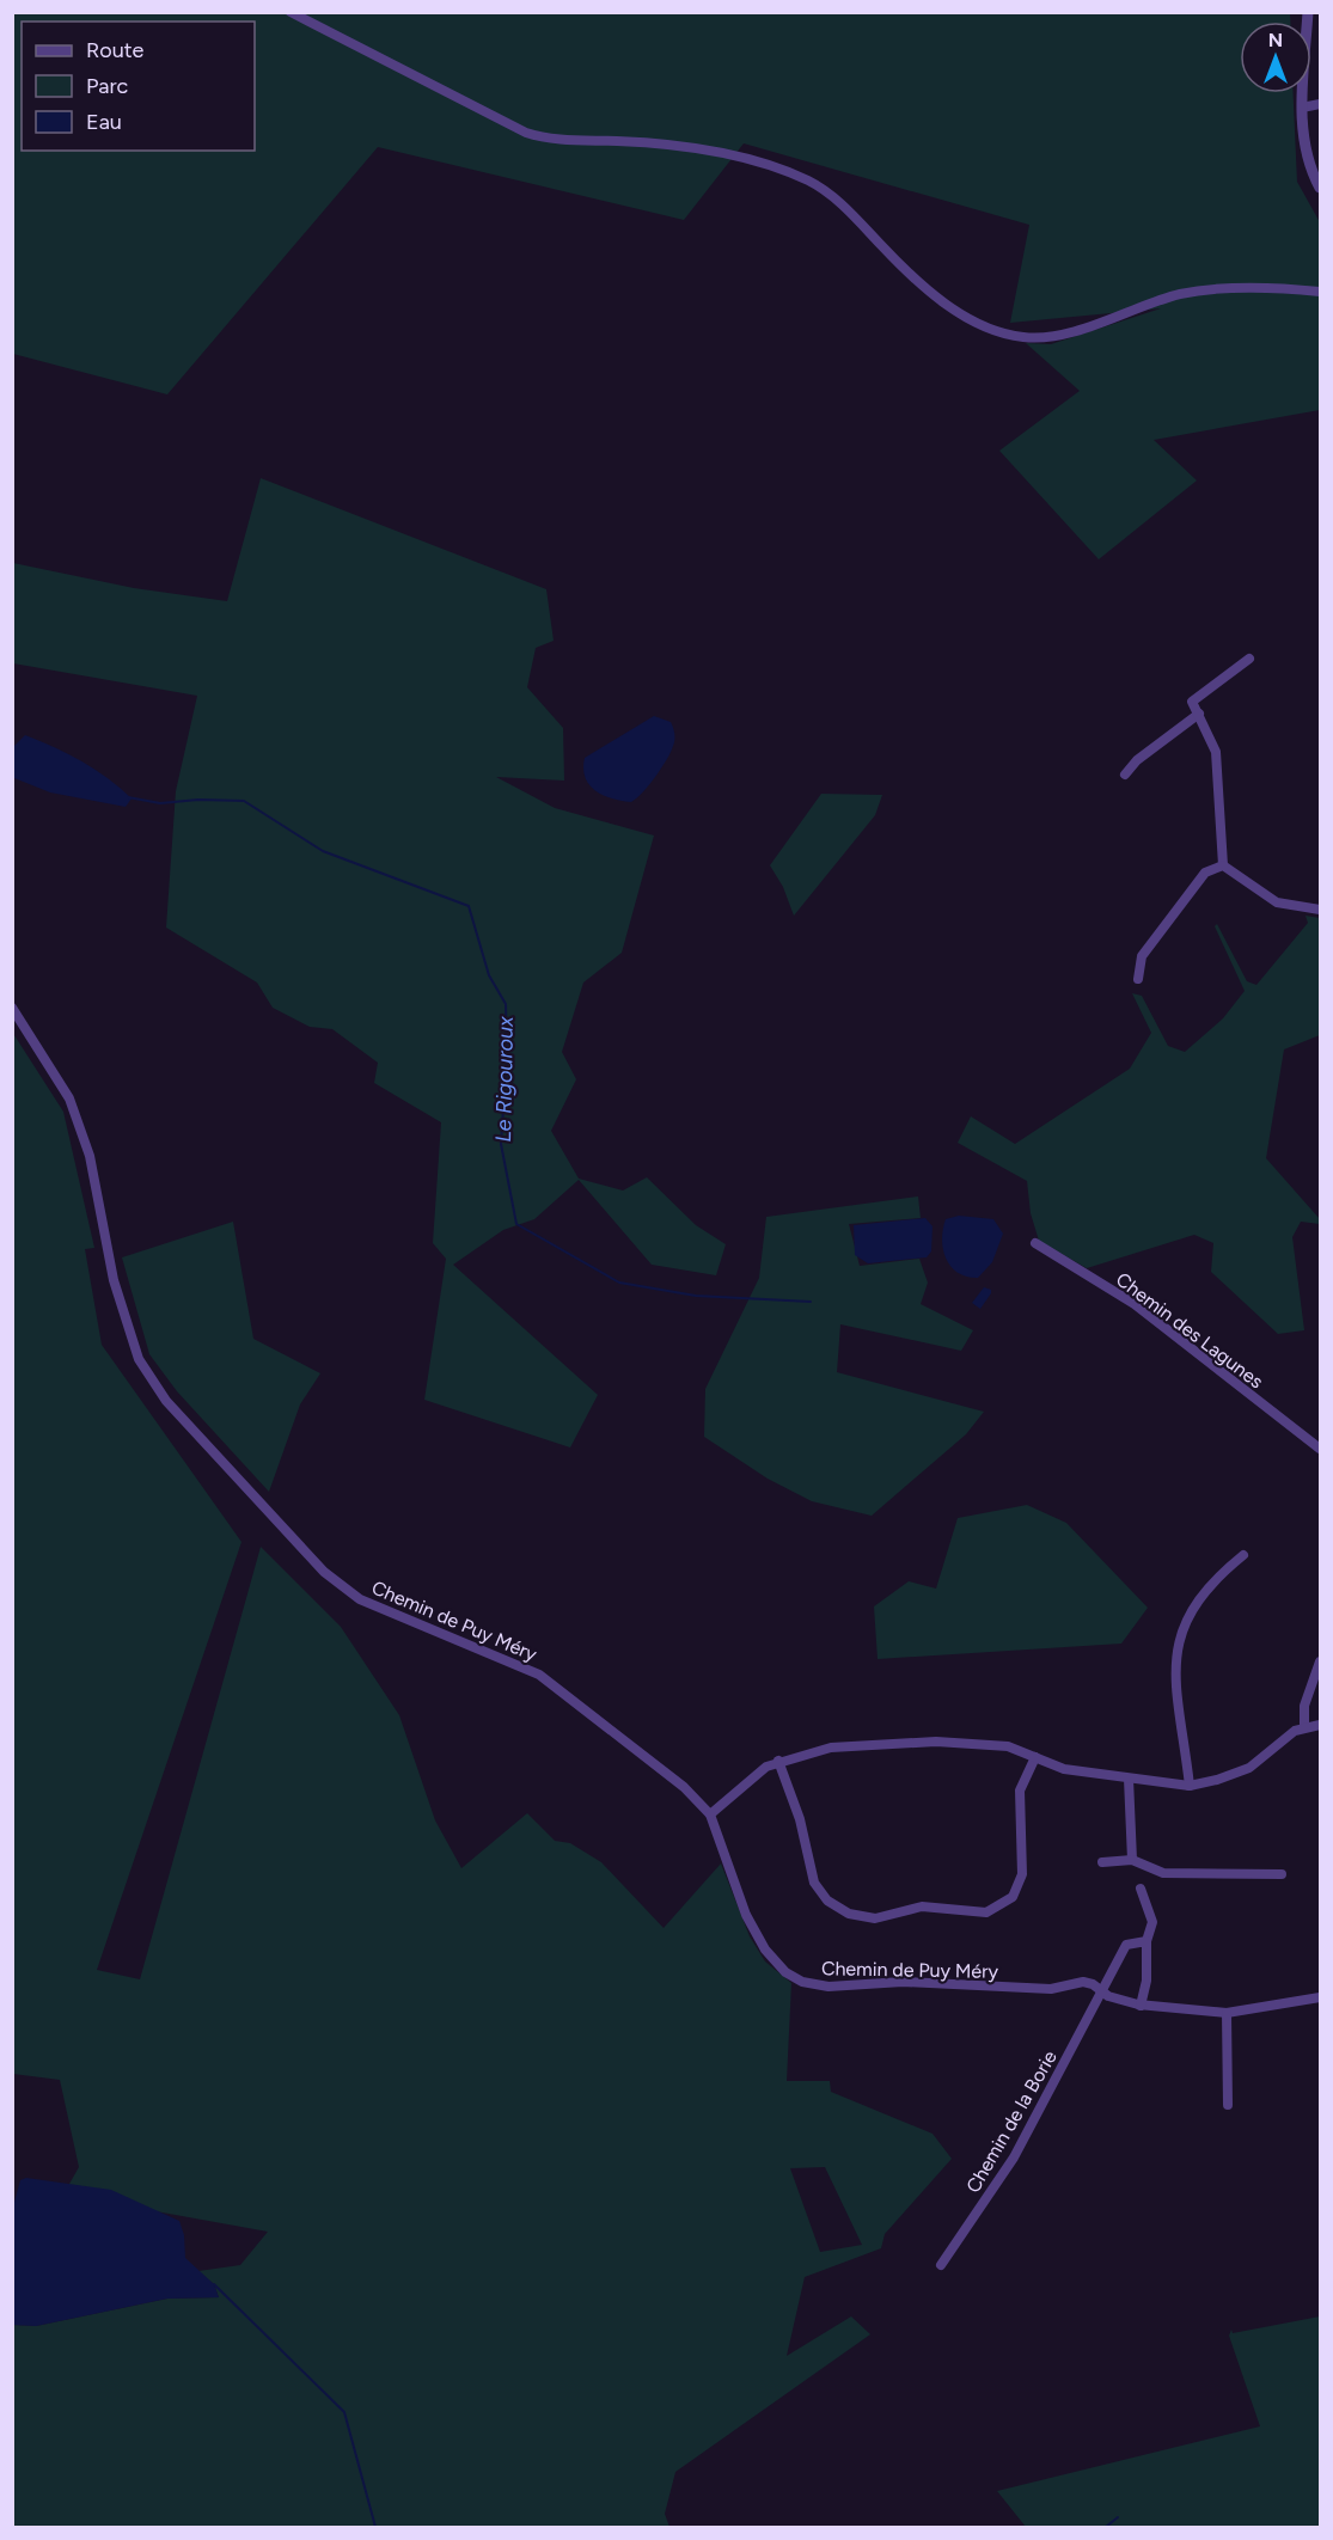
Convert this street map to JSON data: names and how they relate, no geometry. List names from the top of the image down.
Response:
{
  "streets": {
    "street": ["Chemin des Lagunes", "Chemin de Puy Méry", "Chemin de la Borie"]
  },
  "crossings": [
    ["Chemin de Puy Méry", "Chemin de la Borie"]
  ],
  "water": ["Le Rigouroux"],
  "legend": ["Route", "Parc", "Eau"],
  "north": "top"
}
